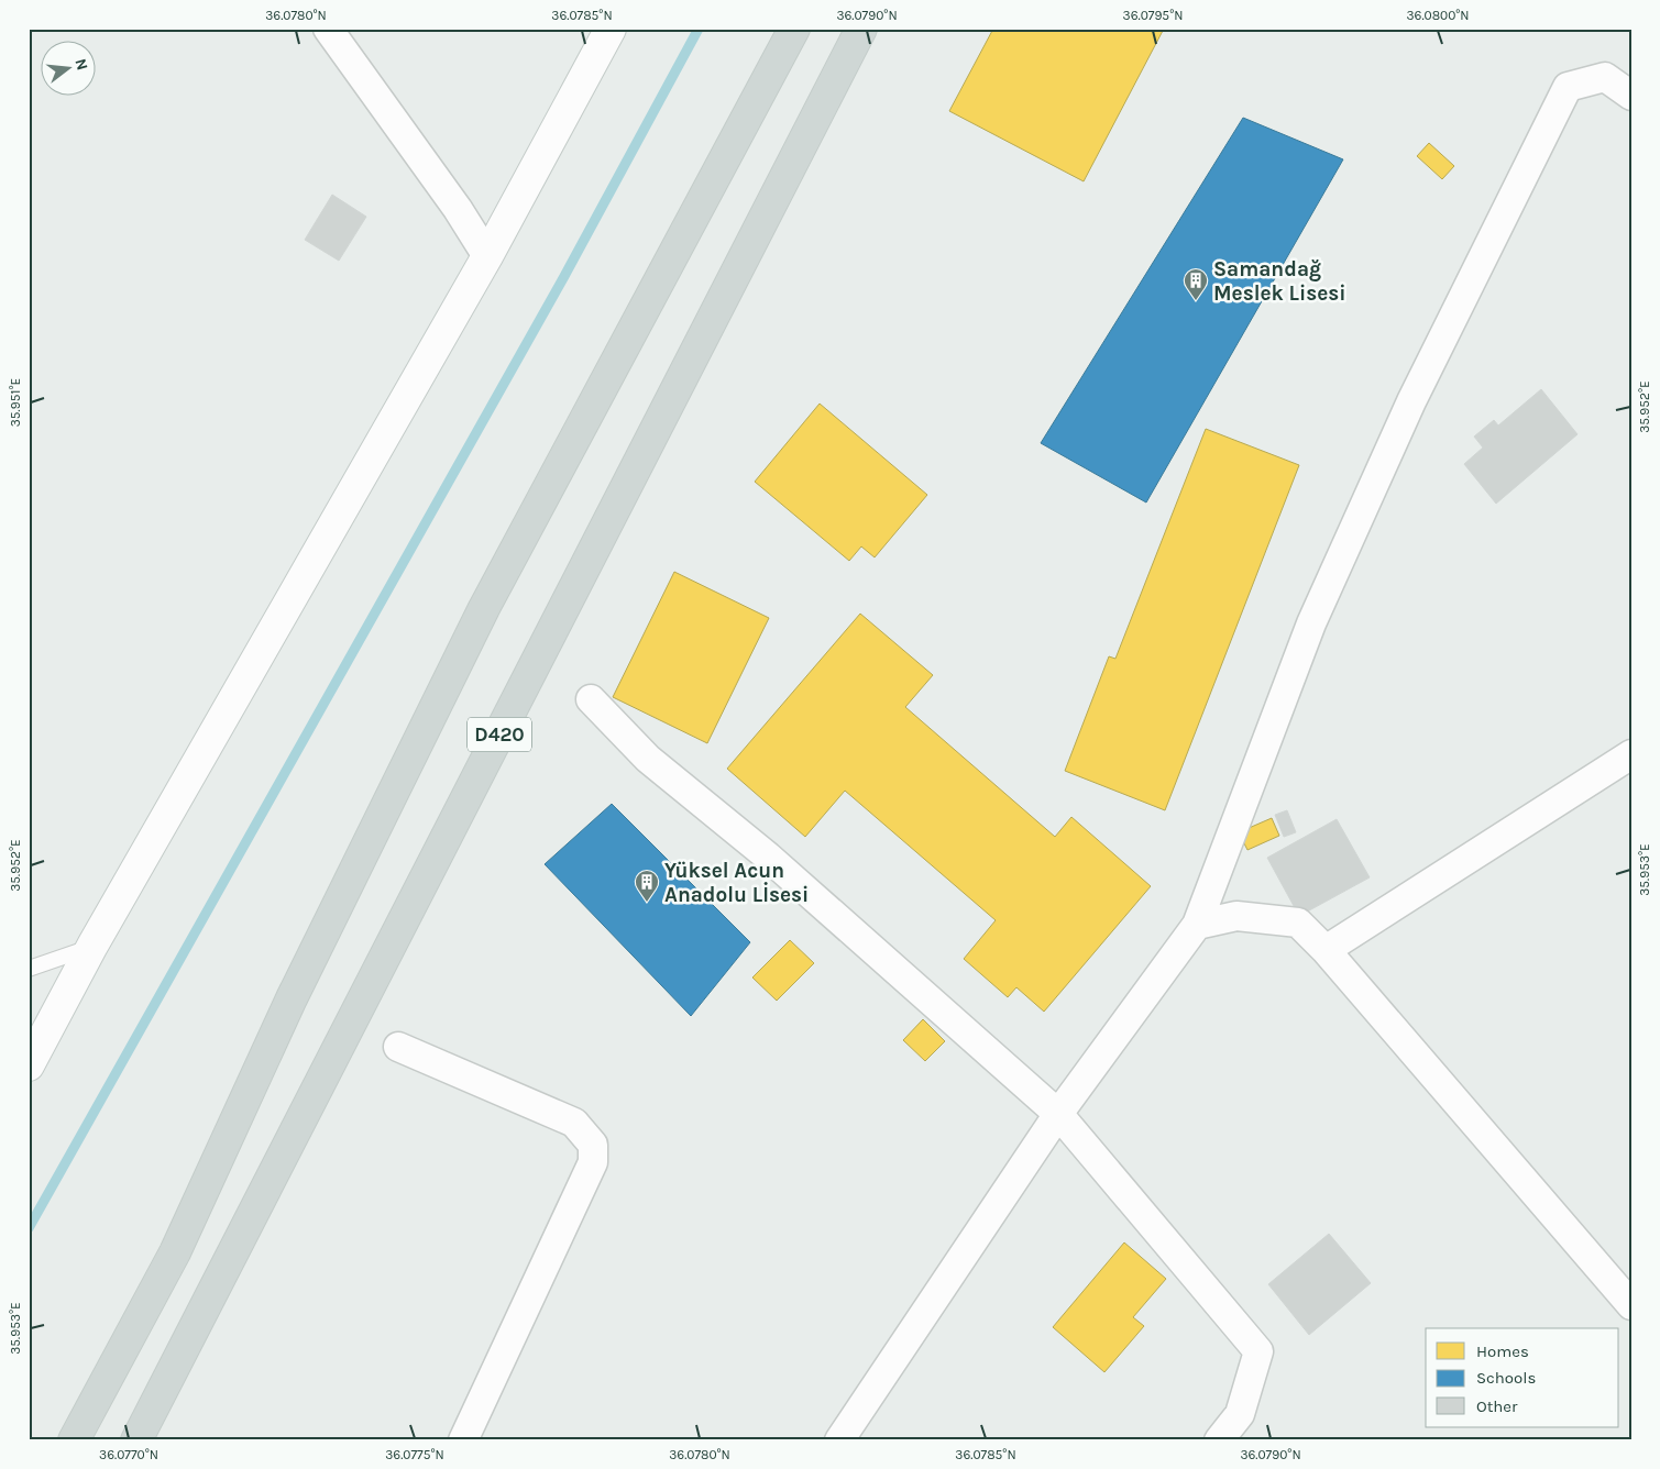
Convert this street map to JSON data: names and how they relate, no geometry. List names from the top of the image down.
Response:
{
  "streets": {
    "main road": ["D420"]
  },
  "places": {
    "building": ["Samandağ Meslek Lisesi", "Yüksel Acun Anadolu Lİsesi"]
  },
  "legend": ["Homes", "Schools", "Other"],
  "north": "right",
  "coordinates": [
    "36.0780°N",
    "36.0785°N",
    "36.0790°N",
    "36.0795°N",
    "36.0800°N",
    "35.951°E",
    "35.952°E",
    "35.953°E",
    "36.0770°N",
    "36.0775°N"
  ]
}
